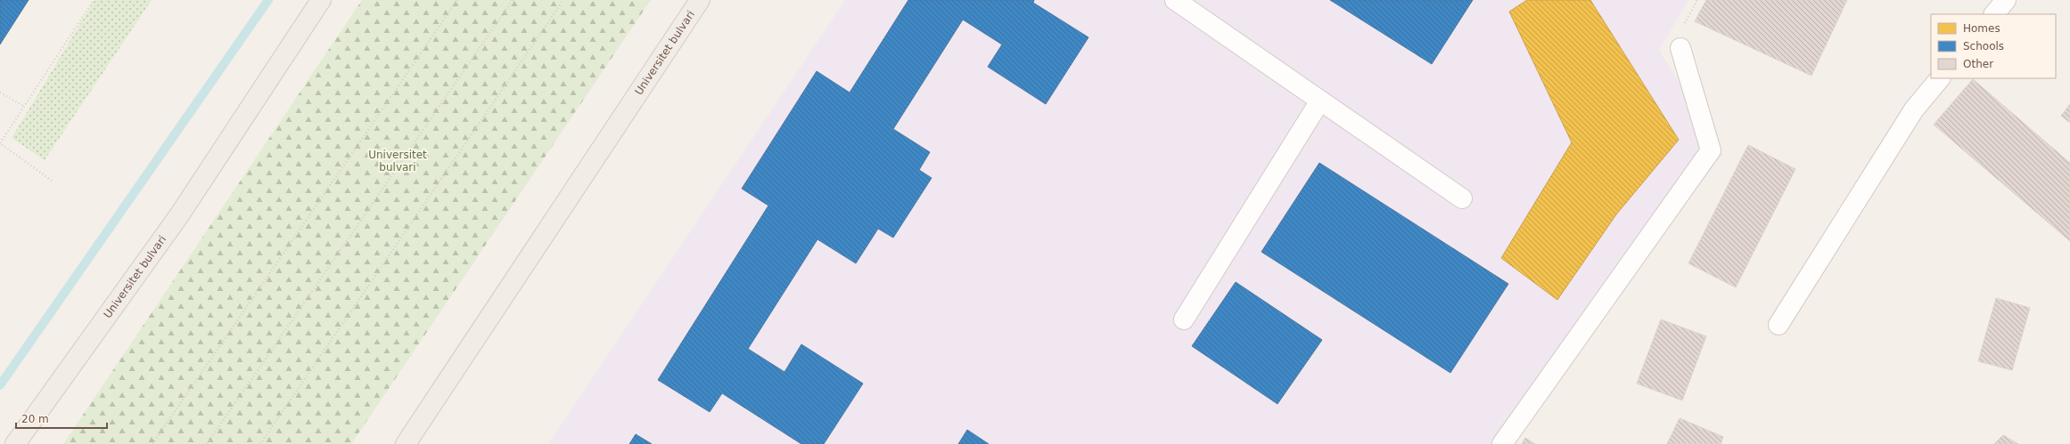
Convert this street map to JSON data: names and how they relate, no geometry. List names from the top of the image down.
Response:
{
  "streets": {
    "main road": ["Universitet bulvari"]
  },
  "parks": ["Universitet bulvari"],
  "legend": ["Homes", "Schools", "Other"],
  "scale_bar": "20 m"
}
